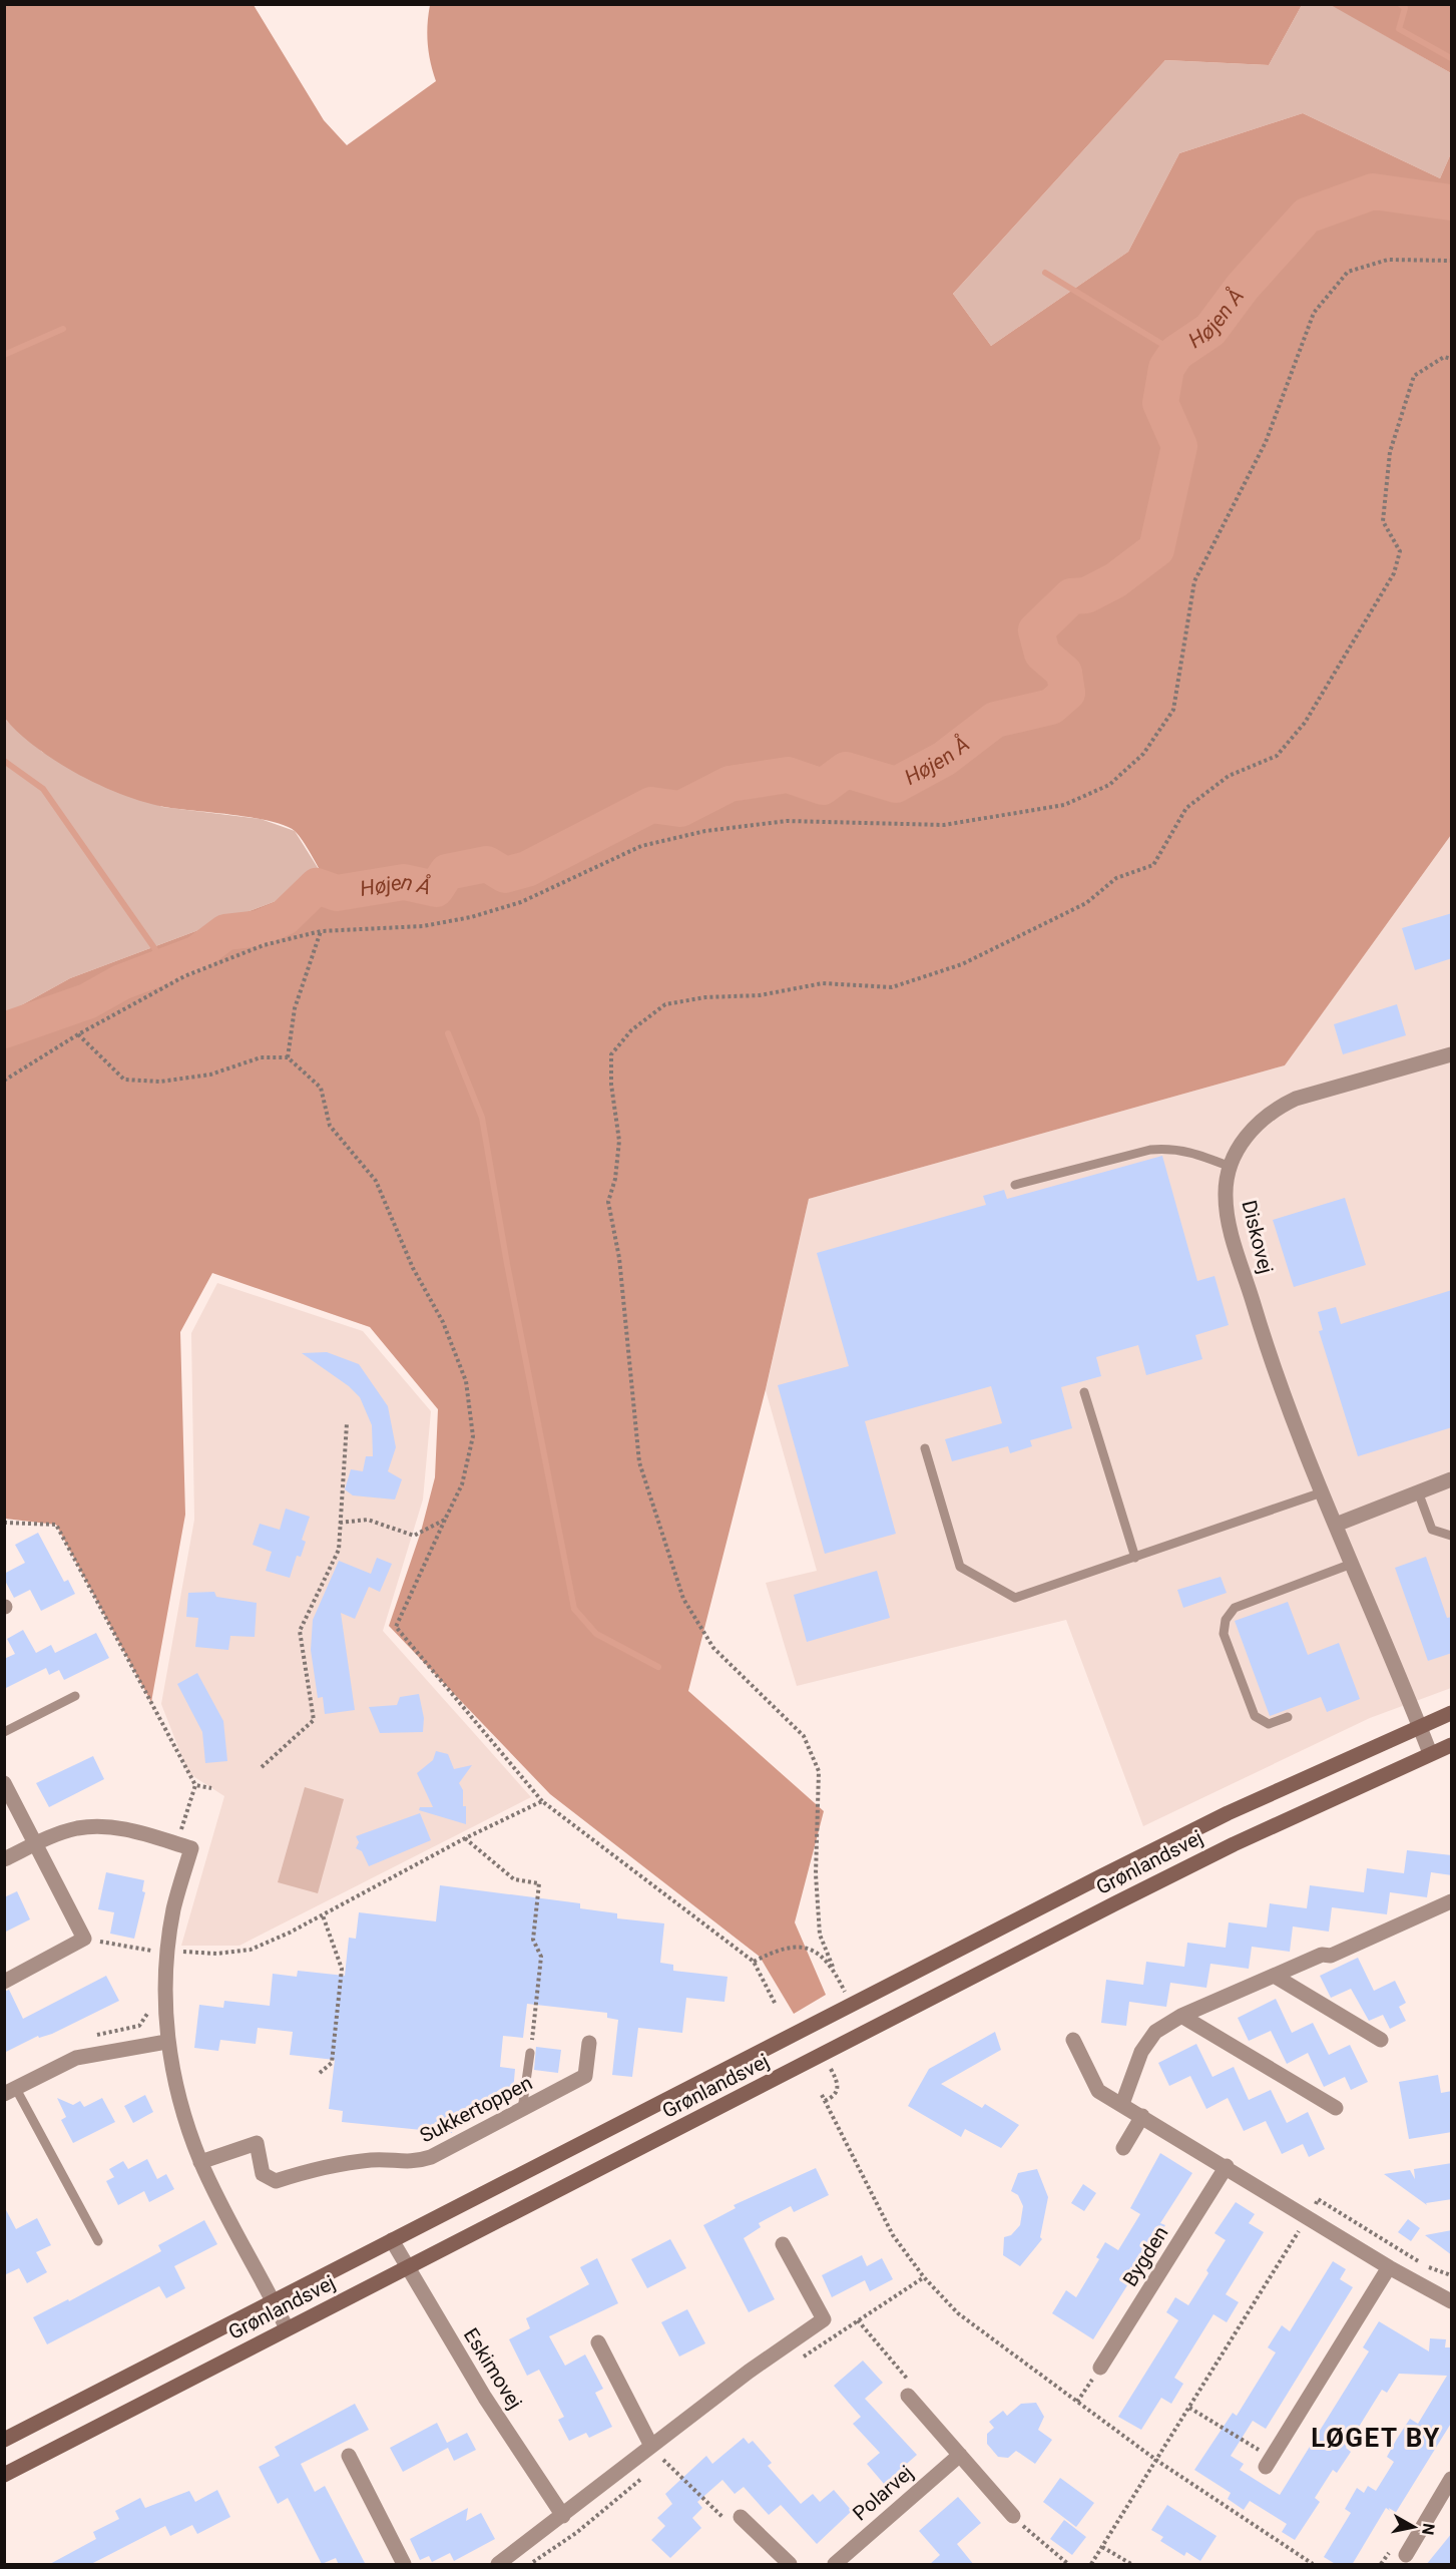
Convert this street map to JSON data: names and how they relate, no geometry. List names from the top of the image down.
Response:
{
  "streets": {
    "street": [
      "Diskovej",
      "Grønlandsvej",
      "Sukkertoppen",
      "Bygden",
      "Eskimovej",
      "Polarvej"
    ]
  },
  "crossings": [
    ["Diskovej", "Grønlandsvej"],
    ["Grønlandsvej", "Eskimovej"]
  ],
  "districts": ["LØGET BY"],
  "water": ["Højen Å"],
  "north": "right"
}
